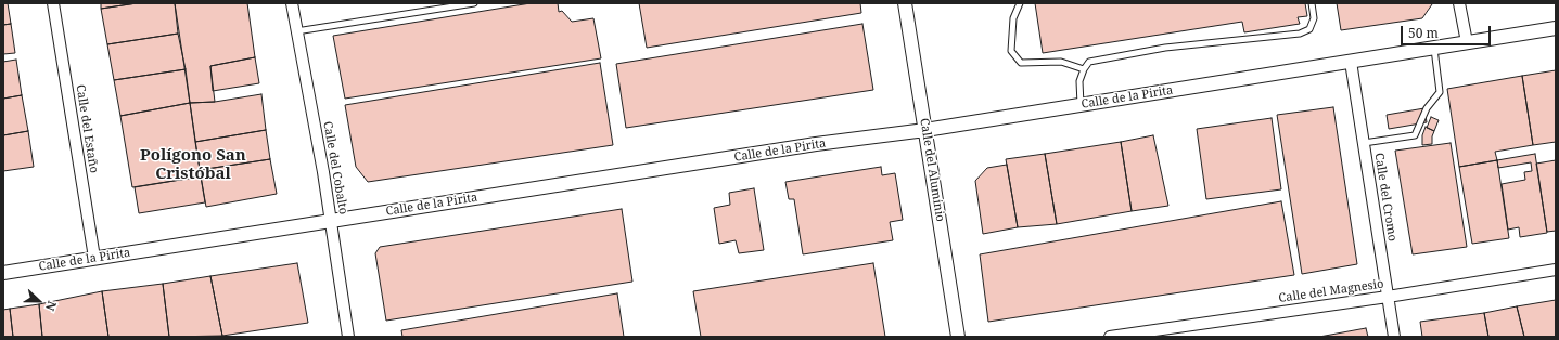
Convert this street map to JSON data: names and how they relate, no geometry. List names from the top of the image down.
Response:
{
  "streets": {
    "street": [
      "Calle de la Pirita",
      "Calle del Estaño",
      "Calle del Cobalto",
      "Calle del Aluminio",
      "Calle del Cromo",
      "Calle del Magnesio"
    ]
  },
  "crossings": [
    ["Calle de la Pirita", "Calle del Estaño"],
    ["Calle de la Pirita", "Calle del Cobalto"],
    ["Calle de la Pirita", "Calle del Aluminio"],
    ["Calle de la Pirita", "Calle del Cromo"],
    ["Calle del Cromo", "Calle del Magnesio"]
  ],
  "districts": ["Polígono San Cristóbal"],
  "scale_bar": "50 m",
  "north": "right"
}
